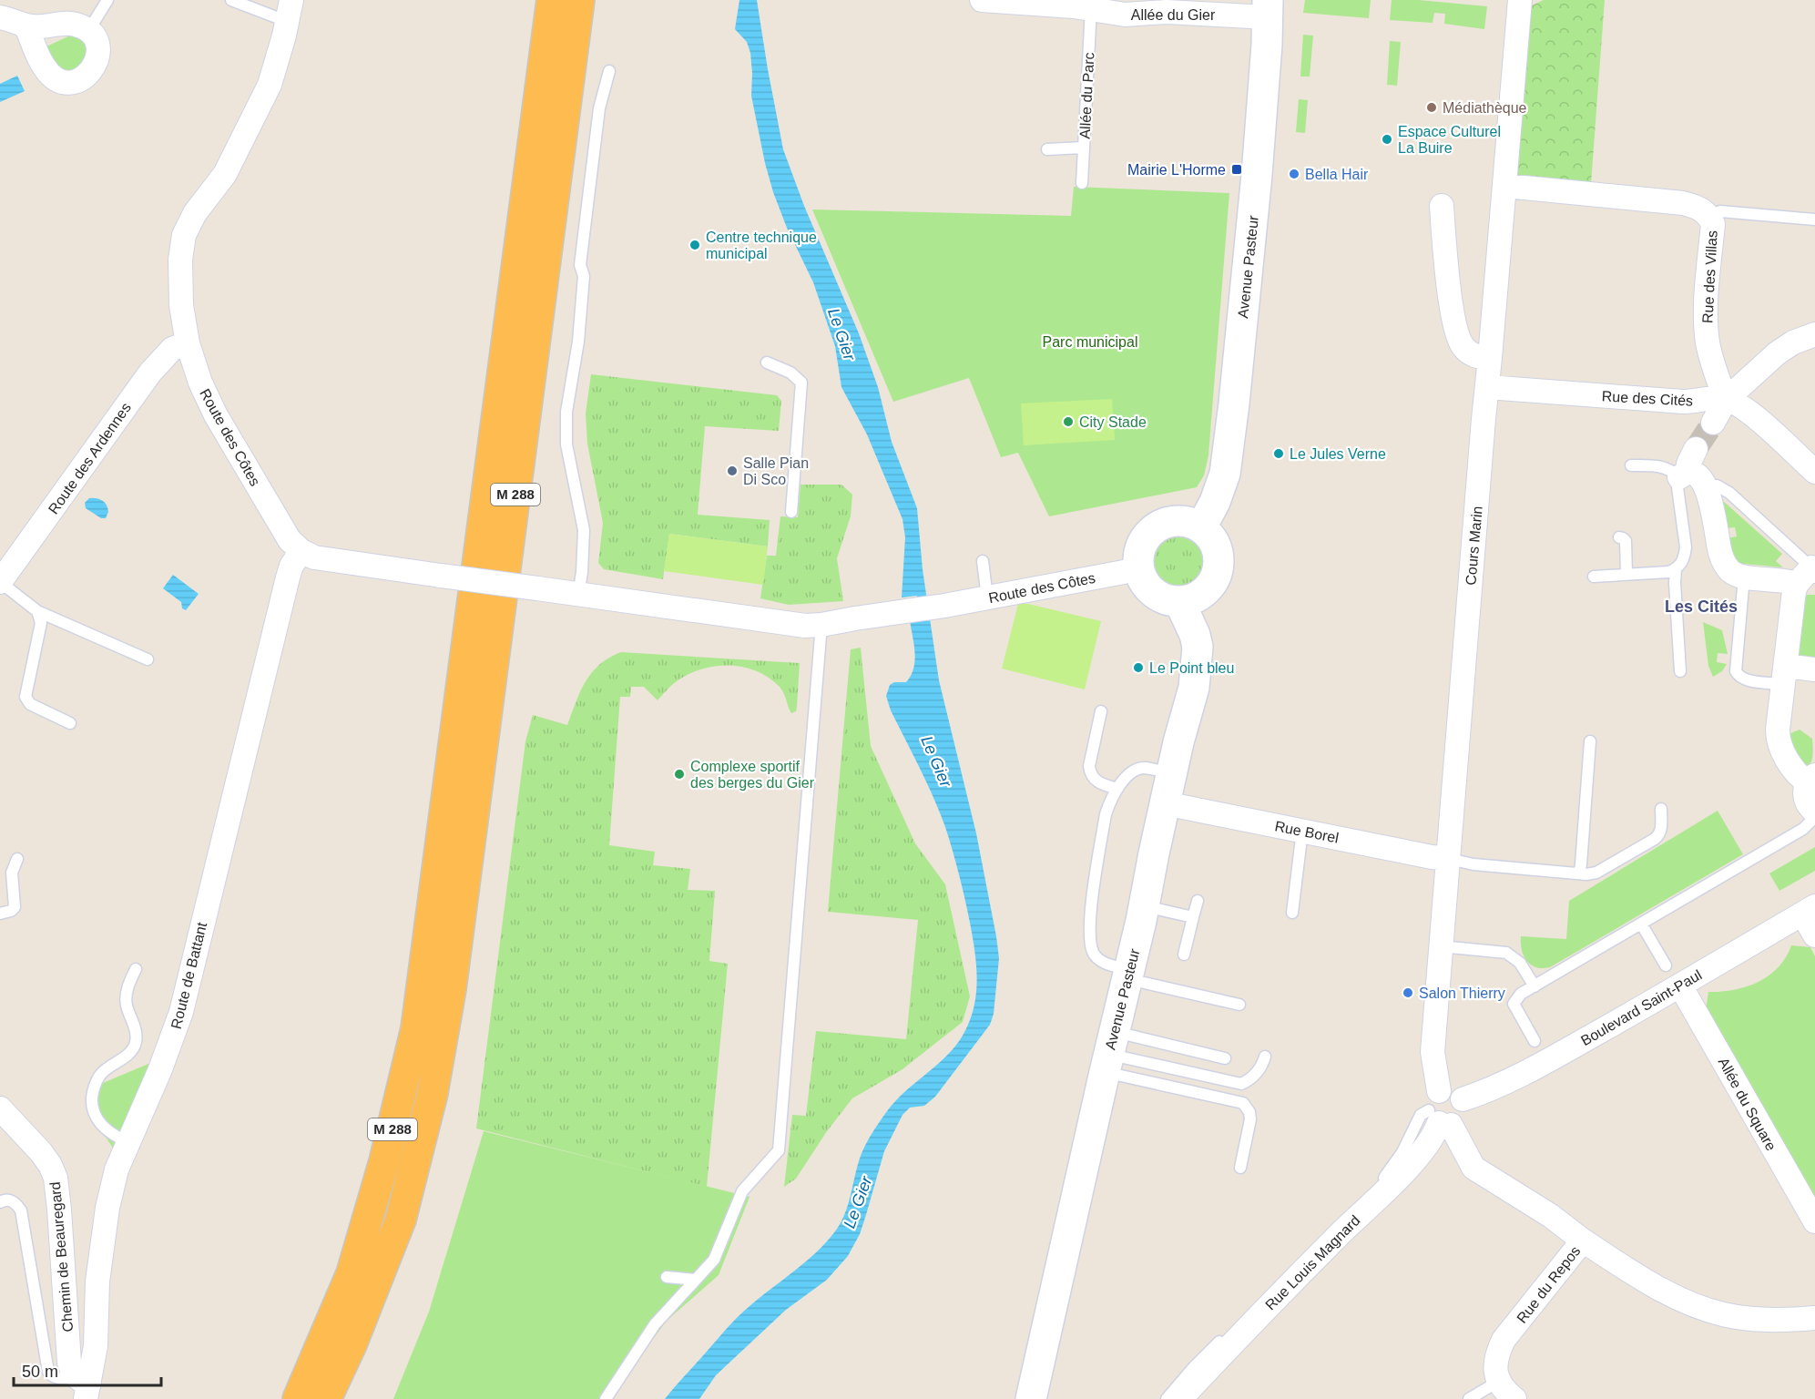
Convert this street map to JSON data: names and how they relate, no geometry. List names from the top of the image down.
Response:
{
  "streets": {
    "highway": ["M 288"],
    "main road": ["Avenue Pasteur"],
    "street": [
      "Allée du Gier",
      "Rue des Villas",
      "Rue des Cités",
      "Route des Côtes",
      "Route des Ardennes",
      "Cours Marin",
      "Rue Borel",
      "Route de Battant",
      "Boulevard Saint-Paul",
      "Allée du Square",
      "Chemin de Beauregard",
      "Rue Louis Magnard",
      "Rue du Repos"
    ],
    "lane": ["Allée du Parc"]
  },
  "crossings": [
    ["Allée du Gier", "Allée du Parc"],
    ["Allée du Gier", "Avenue Pasteur"],
    ["Avenue Pasteur", "Route des Côtes"],
    ["Avenue Pasteur", "Rue Borel"],
    ["Rue des Villas", "Rue des Cités"],
    ["Rue des Villas", "Cours Marin"],
    ["Rue des Cités", "Cours Marin"],
    ["Route des Côtes", "Route des Ardennes"],
    ["Route des Côtes", "Route de Battant"],
    ["Cours Marin", "Rue Borel"],
    ["Cours Marin", "Rue Louis Magnard"],
    ["Cours Marin", "Rue du Repos"],
    ["Route de Battant", "Chemin de Beauregard"],
    ["Boulevard Saint-Paul", "Allée du Square"],
    ["Boulevard Saint-Paul", "Rue Louis Magnard"],
    ["Rue Louis Magnard", "Rue du Repos"]
  ],
  "districts": ["Les Cités"],
  "water": ["Le Gier"],
  "parks": ["Parc municipal"],
  "places": {
    "other": [
      "Médiathèque",
      "Espace Culturel La Buire",
      "Bella Hair",
      "Centre technique municipal",
      "City Stade",
      "Le Jules Verne",
      "Salle Pian Di Sco",
      "Le Point bleu",
      "Complexe sportif des berges du Gier",
      "Salon Thierry"
    ],
    "transit": ["Mairie L'Horme"]
  },
  "scale_bar": "50 m"
}
